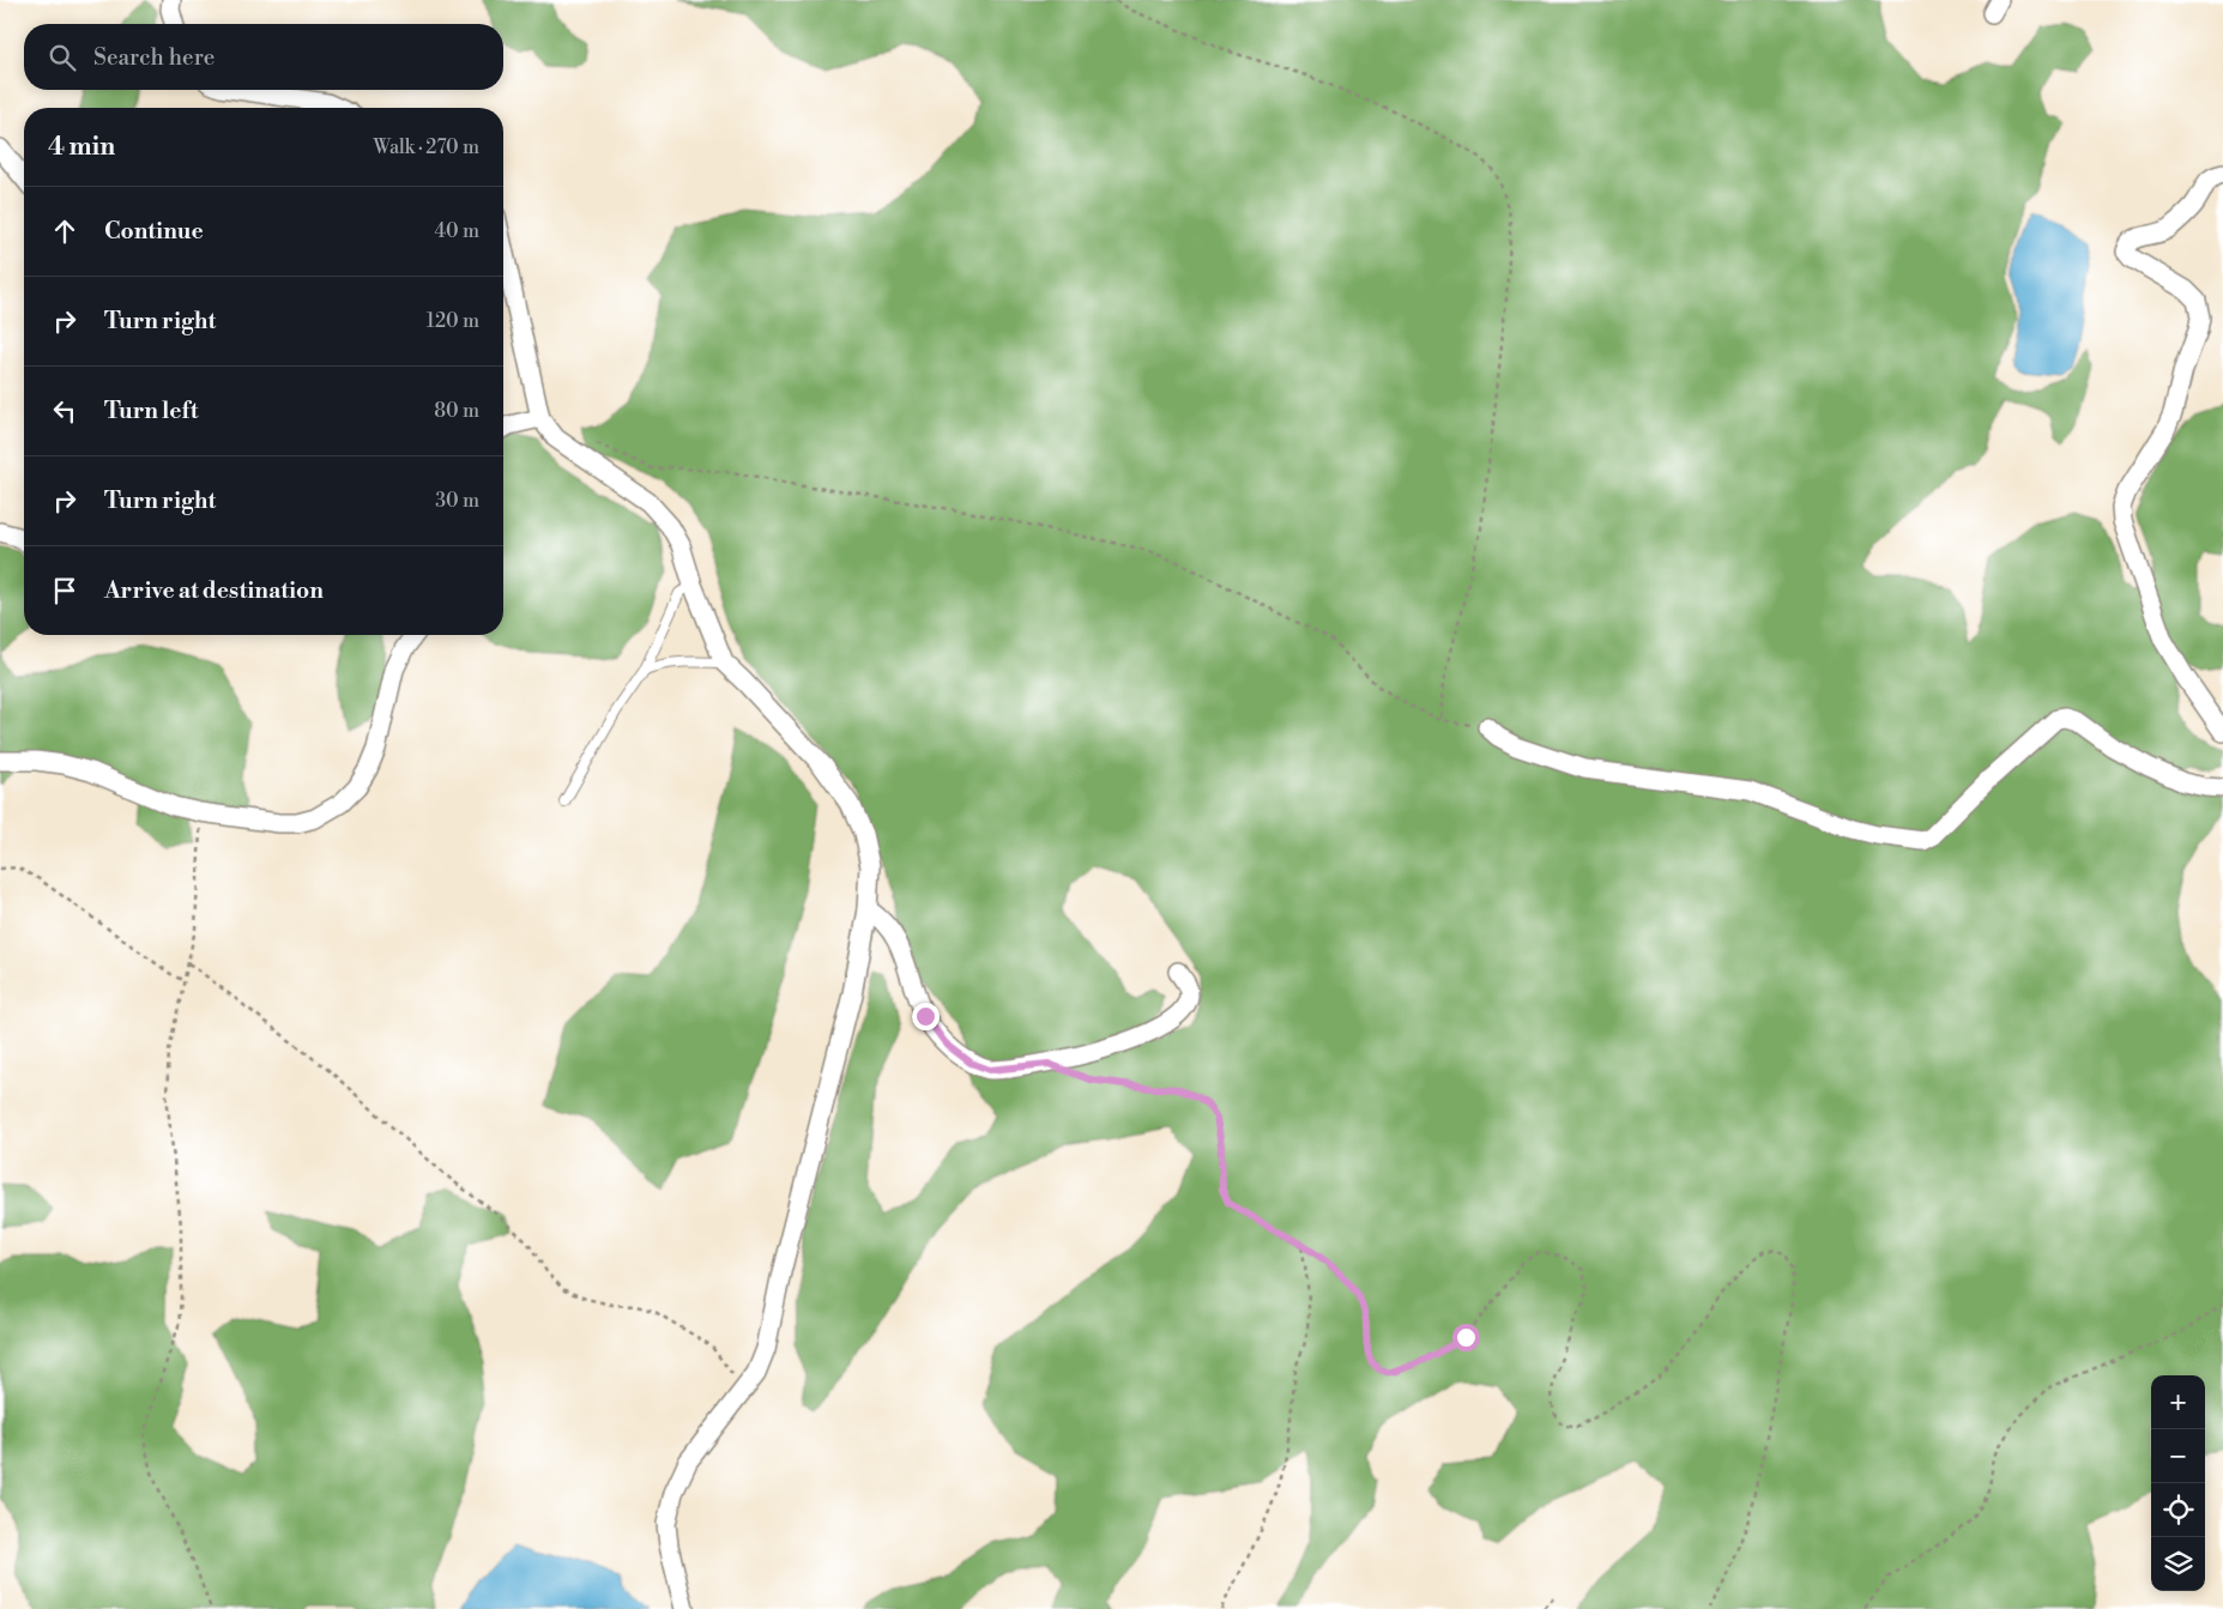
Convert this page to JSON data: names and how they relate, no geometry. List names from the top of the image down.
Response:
{
  "page": {
    "search": "Search here",
    "heading": ["4 min", "Walk · 270 m"],
    "list": [
      ["Continue", "40 m"],
      ["Turn right", "120 m"],
      ["Turn left", "80 m"],
      ["Turn right", "30 m"],
      "Arrive at destination"
    ],
    "map_buttons": ["+", "−"]
  }
}
